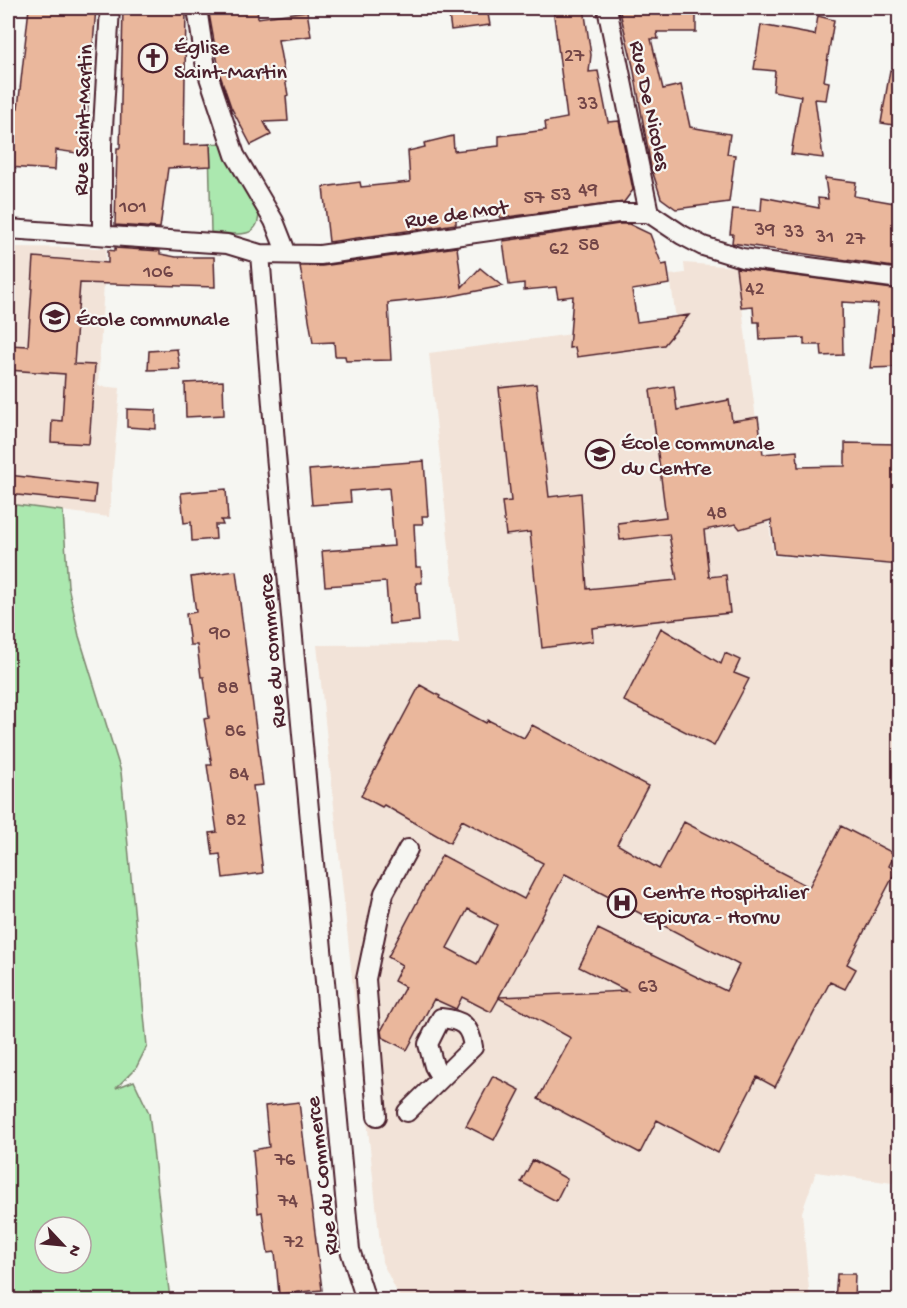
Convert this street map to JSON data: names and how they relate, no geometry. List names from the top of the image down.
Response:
{
  "streets": {
    "street": [
      "Rue De Nicoles",
      "Rue Saint-Martin",
      "Rue de Mot",
      "Rue du commerce",
      "Rue du Commerce"
    ]
  },
  "crossings": [
    ["Rue De Nicoles", "Rue de Mot"],
    ["Rue Saint-Martin", "Rue de Mot"],
    ["Rue de Mot", "Rue du commerce"],
    ["Rue du commerce", "Rue du Commerce"]
  ],
  "places": {
    "church": ["Église Saint-Martin"],
    "school or university": ["École communale", "École communale du Centre"],
    "hospital": ["Centre Hospitalier Epicura - Hornu"]
  },
  "house_numbers": [
    "27",
    "33",
    "49",
    "53",
    "57",
    "101",
    "39",
    "33",
    "31",
    "27",
    "58",
    "62",
    "106",
    "42",
    "48",
    "90",
    "88",
    "86",
    "84",
    "82",
    "63",
    "76",
    "74",
    "72"
  ],
  "north": "bottom right"
}
